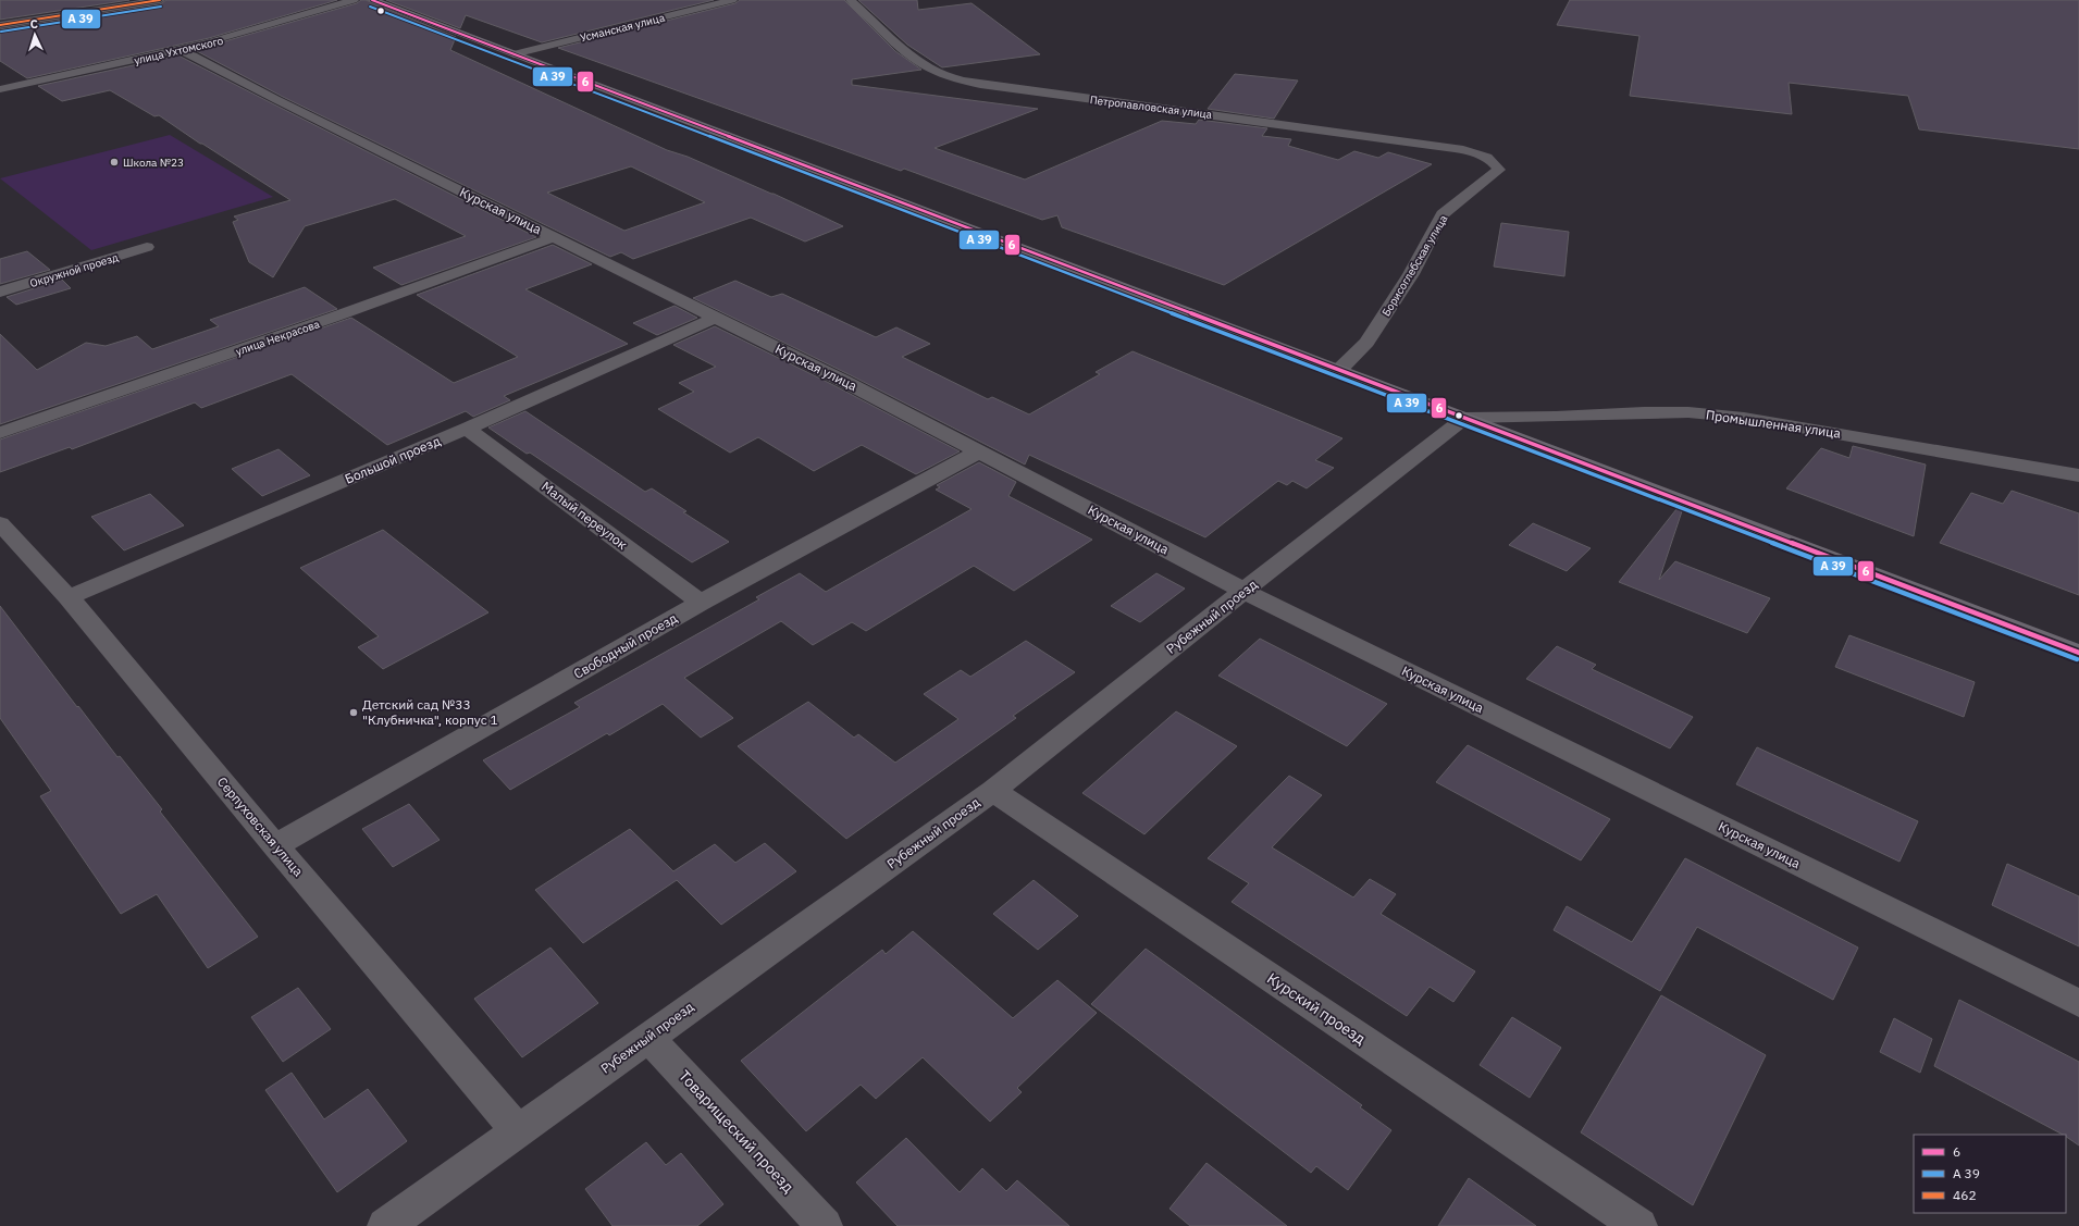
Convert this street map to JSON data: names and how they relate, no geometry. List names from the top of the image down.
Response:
{
  "streets": {
    "street": [
      "Усманская улица",
      "улица Ухтомского",
      "Петропавловская улица",
      "Курская улица",
      "Борисоглебская улица",
      "Окружной проезд",
      "улица Некрасова",
      "Промышленная улица",
      "Большой проезд",
      "Малый переулок",
      "Рубежный проезд",
      "Свободный проезд",
      "Серпуховская улица",
      "Курский проезд",
      "Товарищеский проезд"
    ]
  },
  "crossings": [
    ["улица Ухтомского", "Курская улица"],
    ["Петропавловская улица", "Борисоглебская улица"],
    ["Курская улица", "улица Некрасова"],
    ["Курская улица", "Большой проезд"],
    ["Курская улица", "Рубежный проезд"],
    ["Курская улица", "Свободный проезд"],
    ["Промышленная улица", "Рубежный проезд"],
    ["Большой проезд", "Малый переулок"],
    ["Большой проезд", "Серпуховская улица"],
    ["Малый переулок", "Свободный проезд"],
    ["Рубежный проезд", "Серпуховская улица"],
    ["Рубежный проезд", "Курский проезд"],
    ["Рубежный проезд", "Товарищеский проезд"],
    ["Свободный проезд", "Серпуховская улица"]
  ],
  "places": ["Школа №23", "Детский сад №33 \"Клубничка\", корпус 1"],
  "lines": ["transit line 6", "transit line 462"],
  "legend": ["6", "А 39", "462"],
  "north": "top"
}
